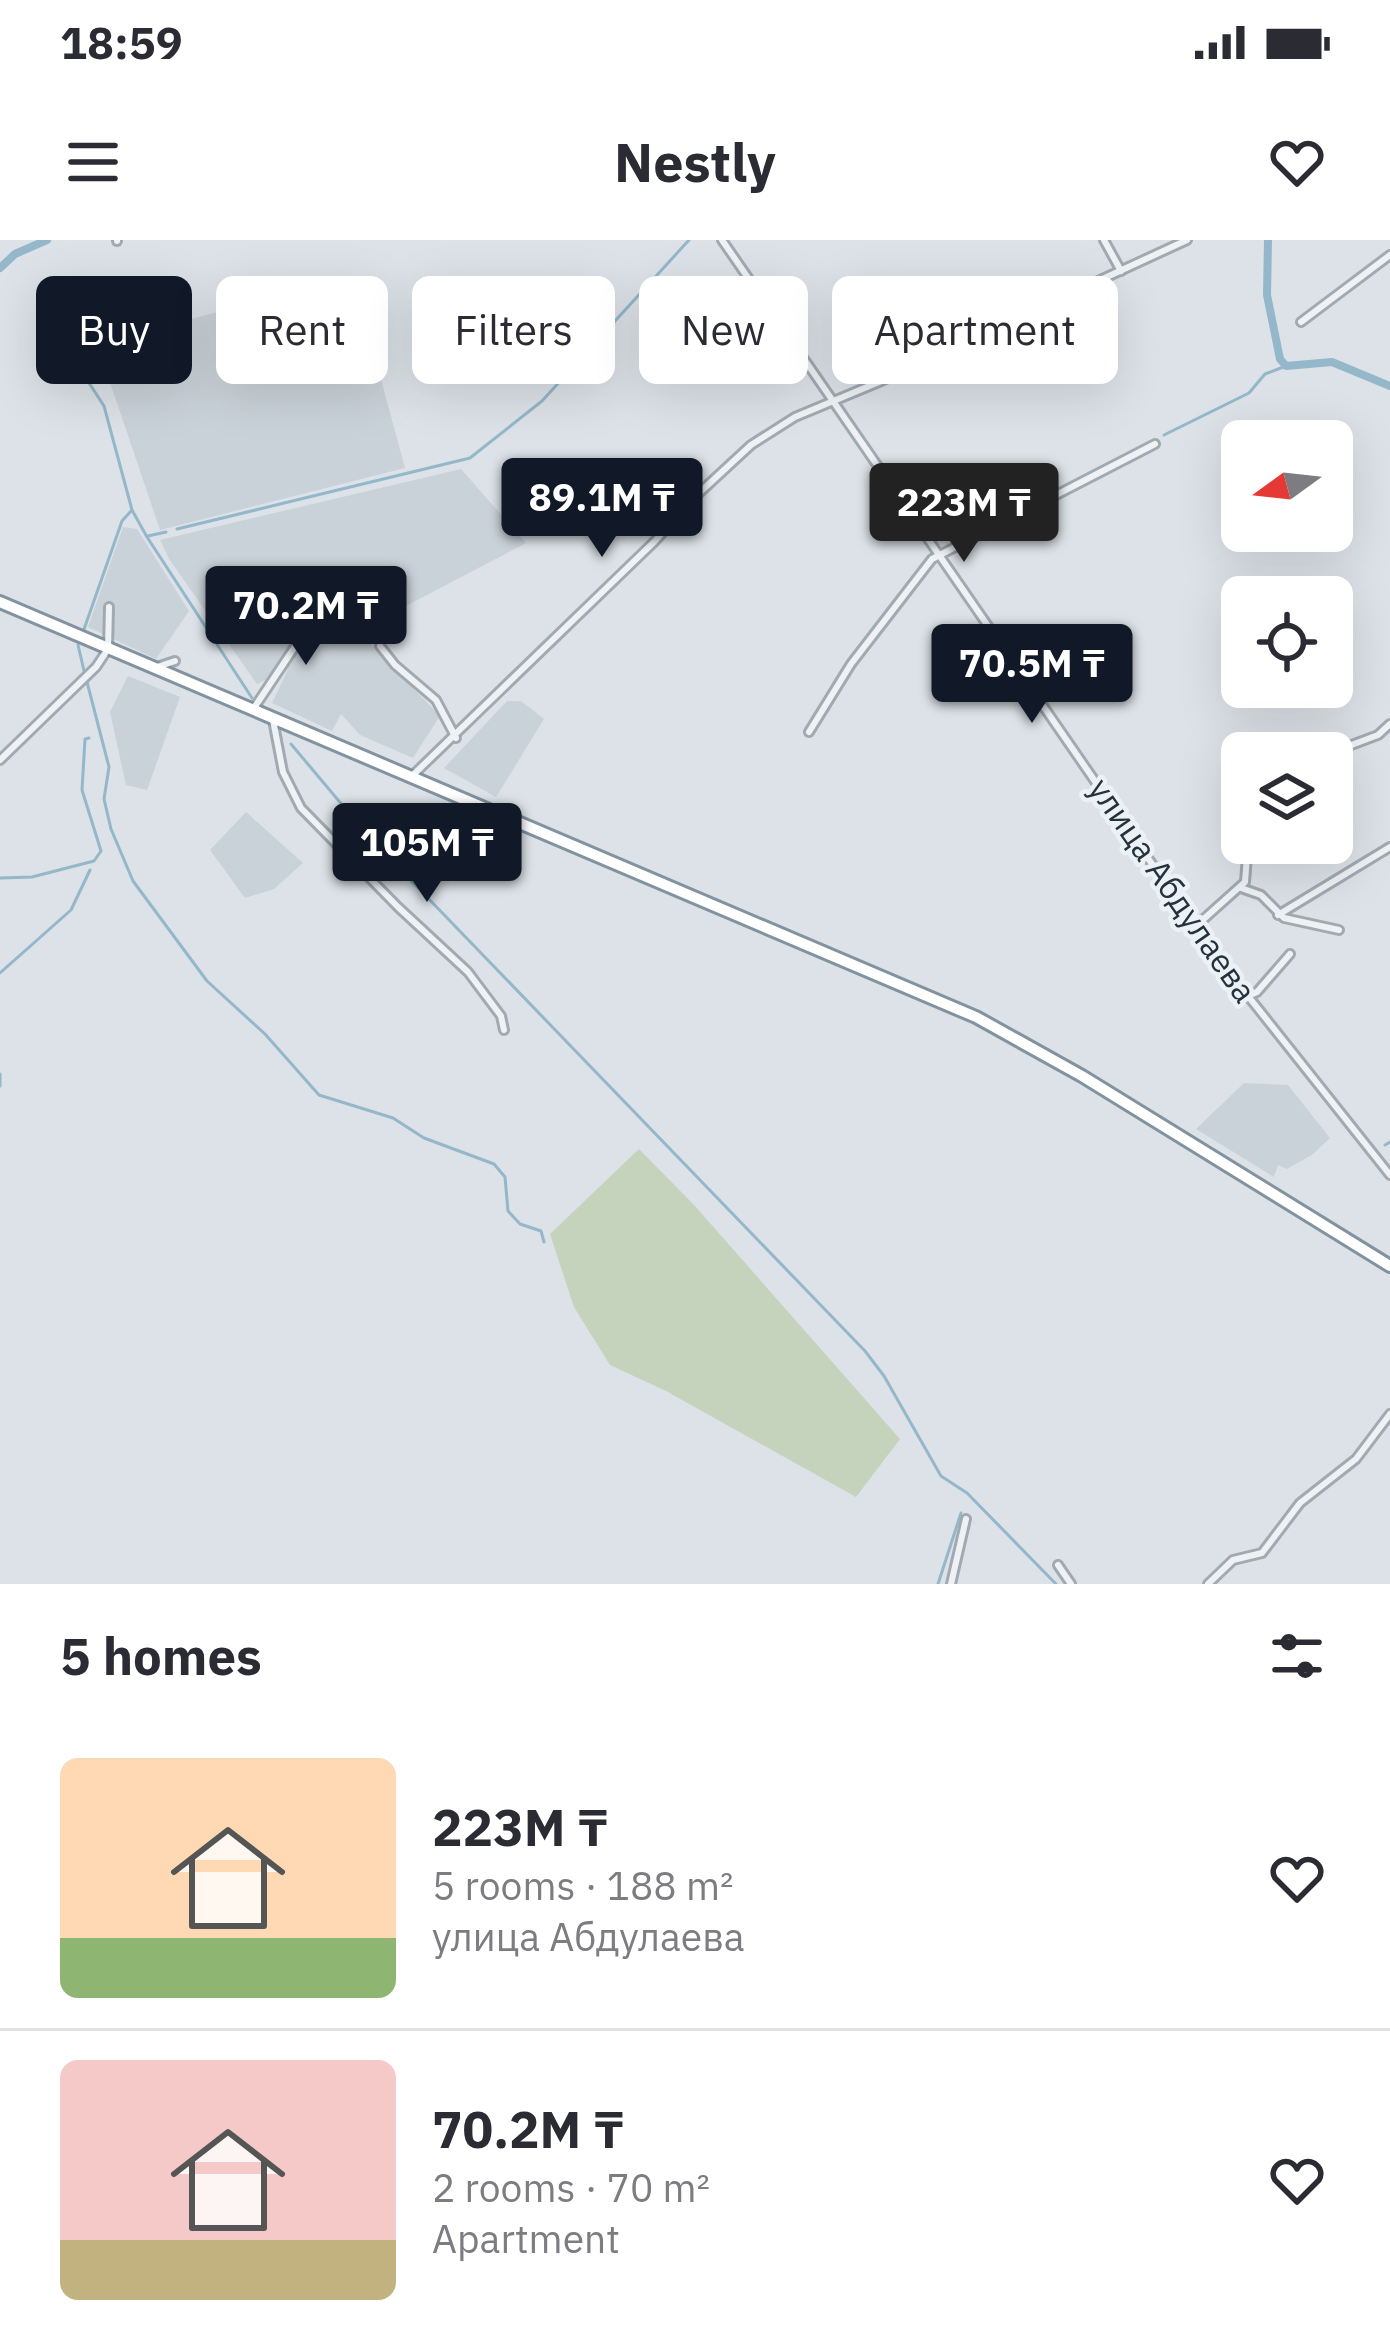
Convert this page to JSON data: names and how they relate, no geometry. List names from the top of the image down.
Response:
{
  "streets": {
    "street": ["улица Абдулаева"]
  },
  "north": "left",
  "page": {
    "status": "18:59",
    "header": "Nestly",
    "chip": [
      "Buy",
      "Rent",
      "Filters",
      "New",
      "Apartment"
    ],
    "price": [
      "89.1M ₸",
      "223M ₸",
      "70.2M ₸",
      "70.5M ₸",
      "105M ₸"
    ],
    "heading": "5 homes",
    "list": [
      {
        "name": "223M ₸",
        "note": "5 rooms · 188 m² · улица Абдулаева"
      },
      {
        "name": "70.2M ₸",
        "note": "2 rooms · 70 m² · Apartment"
      }
    ]
  }
}
